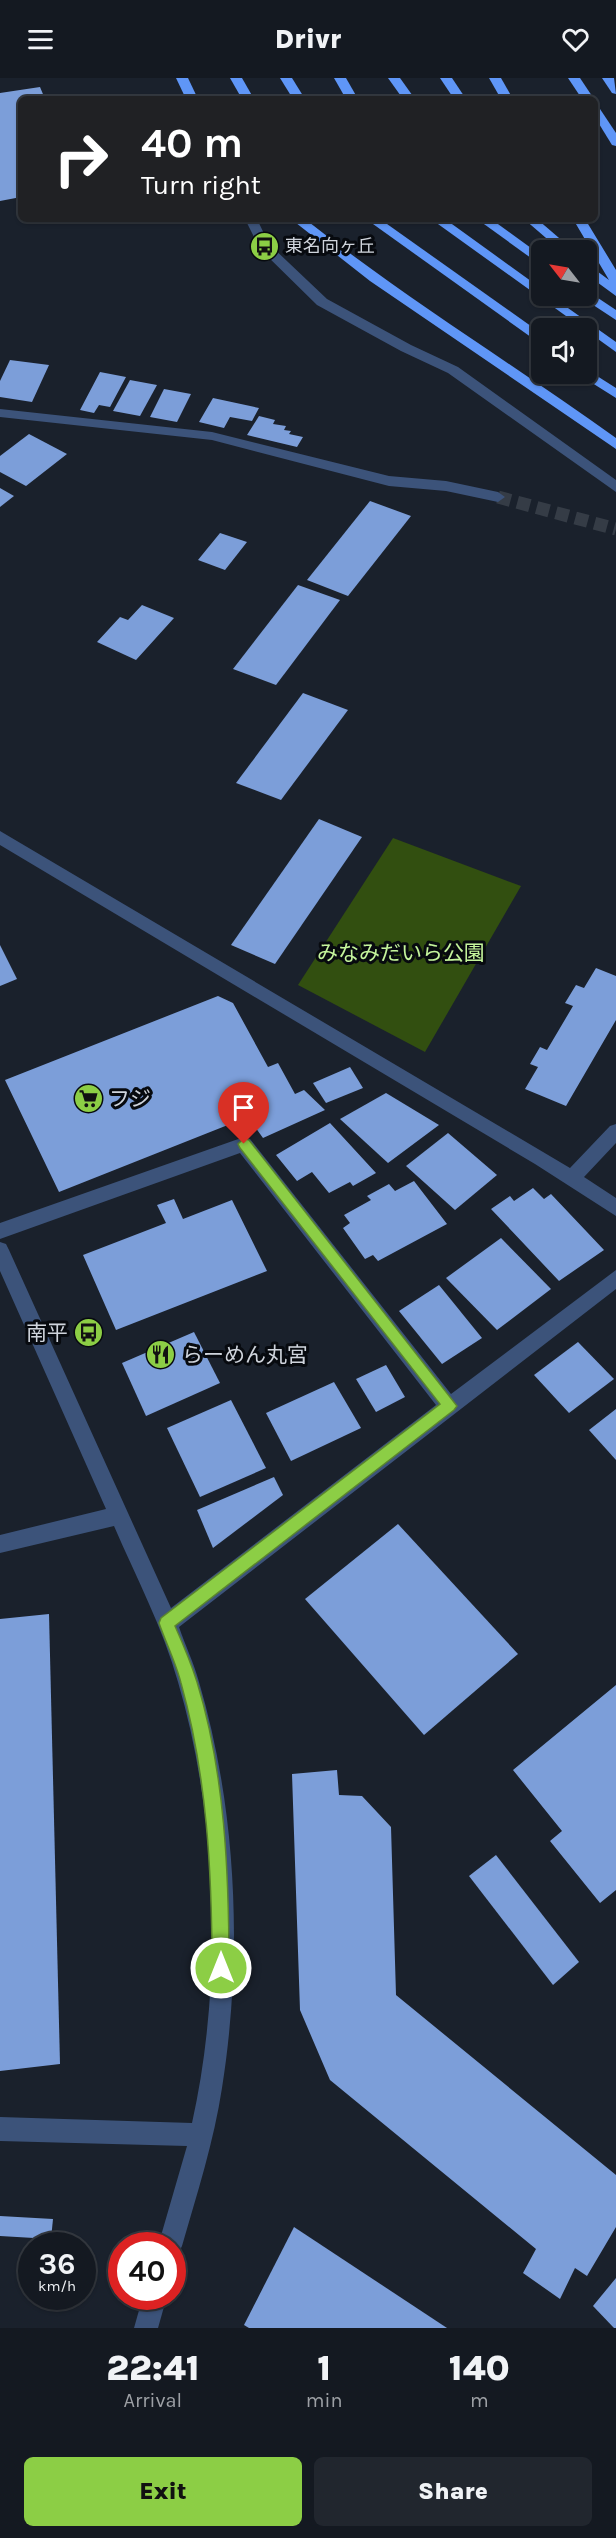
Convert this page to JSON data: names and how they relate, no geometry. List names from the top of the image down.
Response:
{
  "parks": ["みなみだいら公園"],
  "places": {
    "bus stop": ["東名向ヶ丘", "南平"],
    "supermarket": ["フジ"],
    "restaurant": ["らーめん丸宮"]
  },
  "north": "top left",
  "page": {
    "header": "Drivr",
    "turn": ["40 m", "Turn right"],
    "speed": "36 km/h",
    "limit": "40",
    "eta": [
      "22:41",
      "Arrival",
      "1",
      "min",
      "140",
      "m"
    ],
    "buttons": ["Exit", "Share"]
  }
}
